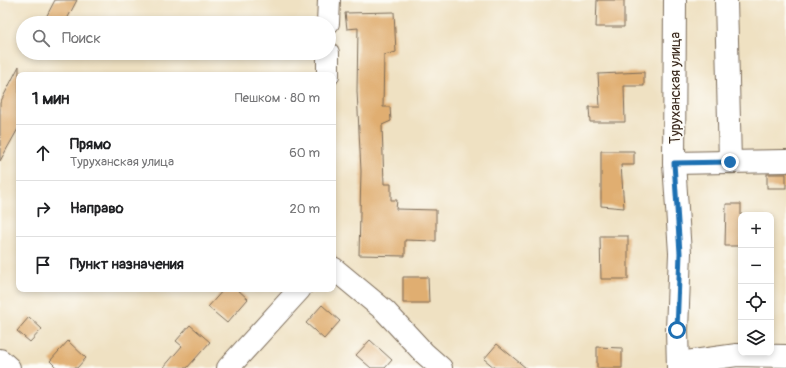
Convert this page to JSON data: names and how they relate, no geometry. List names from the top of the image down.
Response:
{
  "streets": {
    "street": ["Туруханская улица"]
  },
  "page": {
    "search": "Поиск",
    "heading": ["1 мин", "Пешком · 80 m"],
    "list": [
      ["Прямо", "Туруханская улица", "60 m"],
      ["Направо", "20 m"],
      "Пункт назначения"
    ],
    "map_buttons": ["+", "−"]
  }
}
